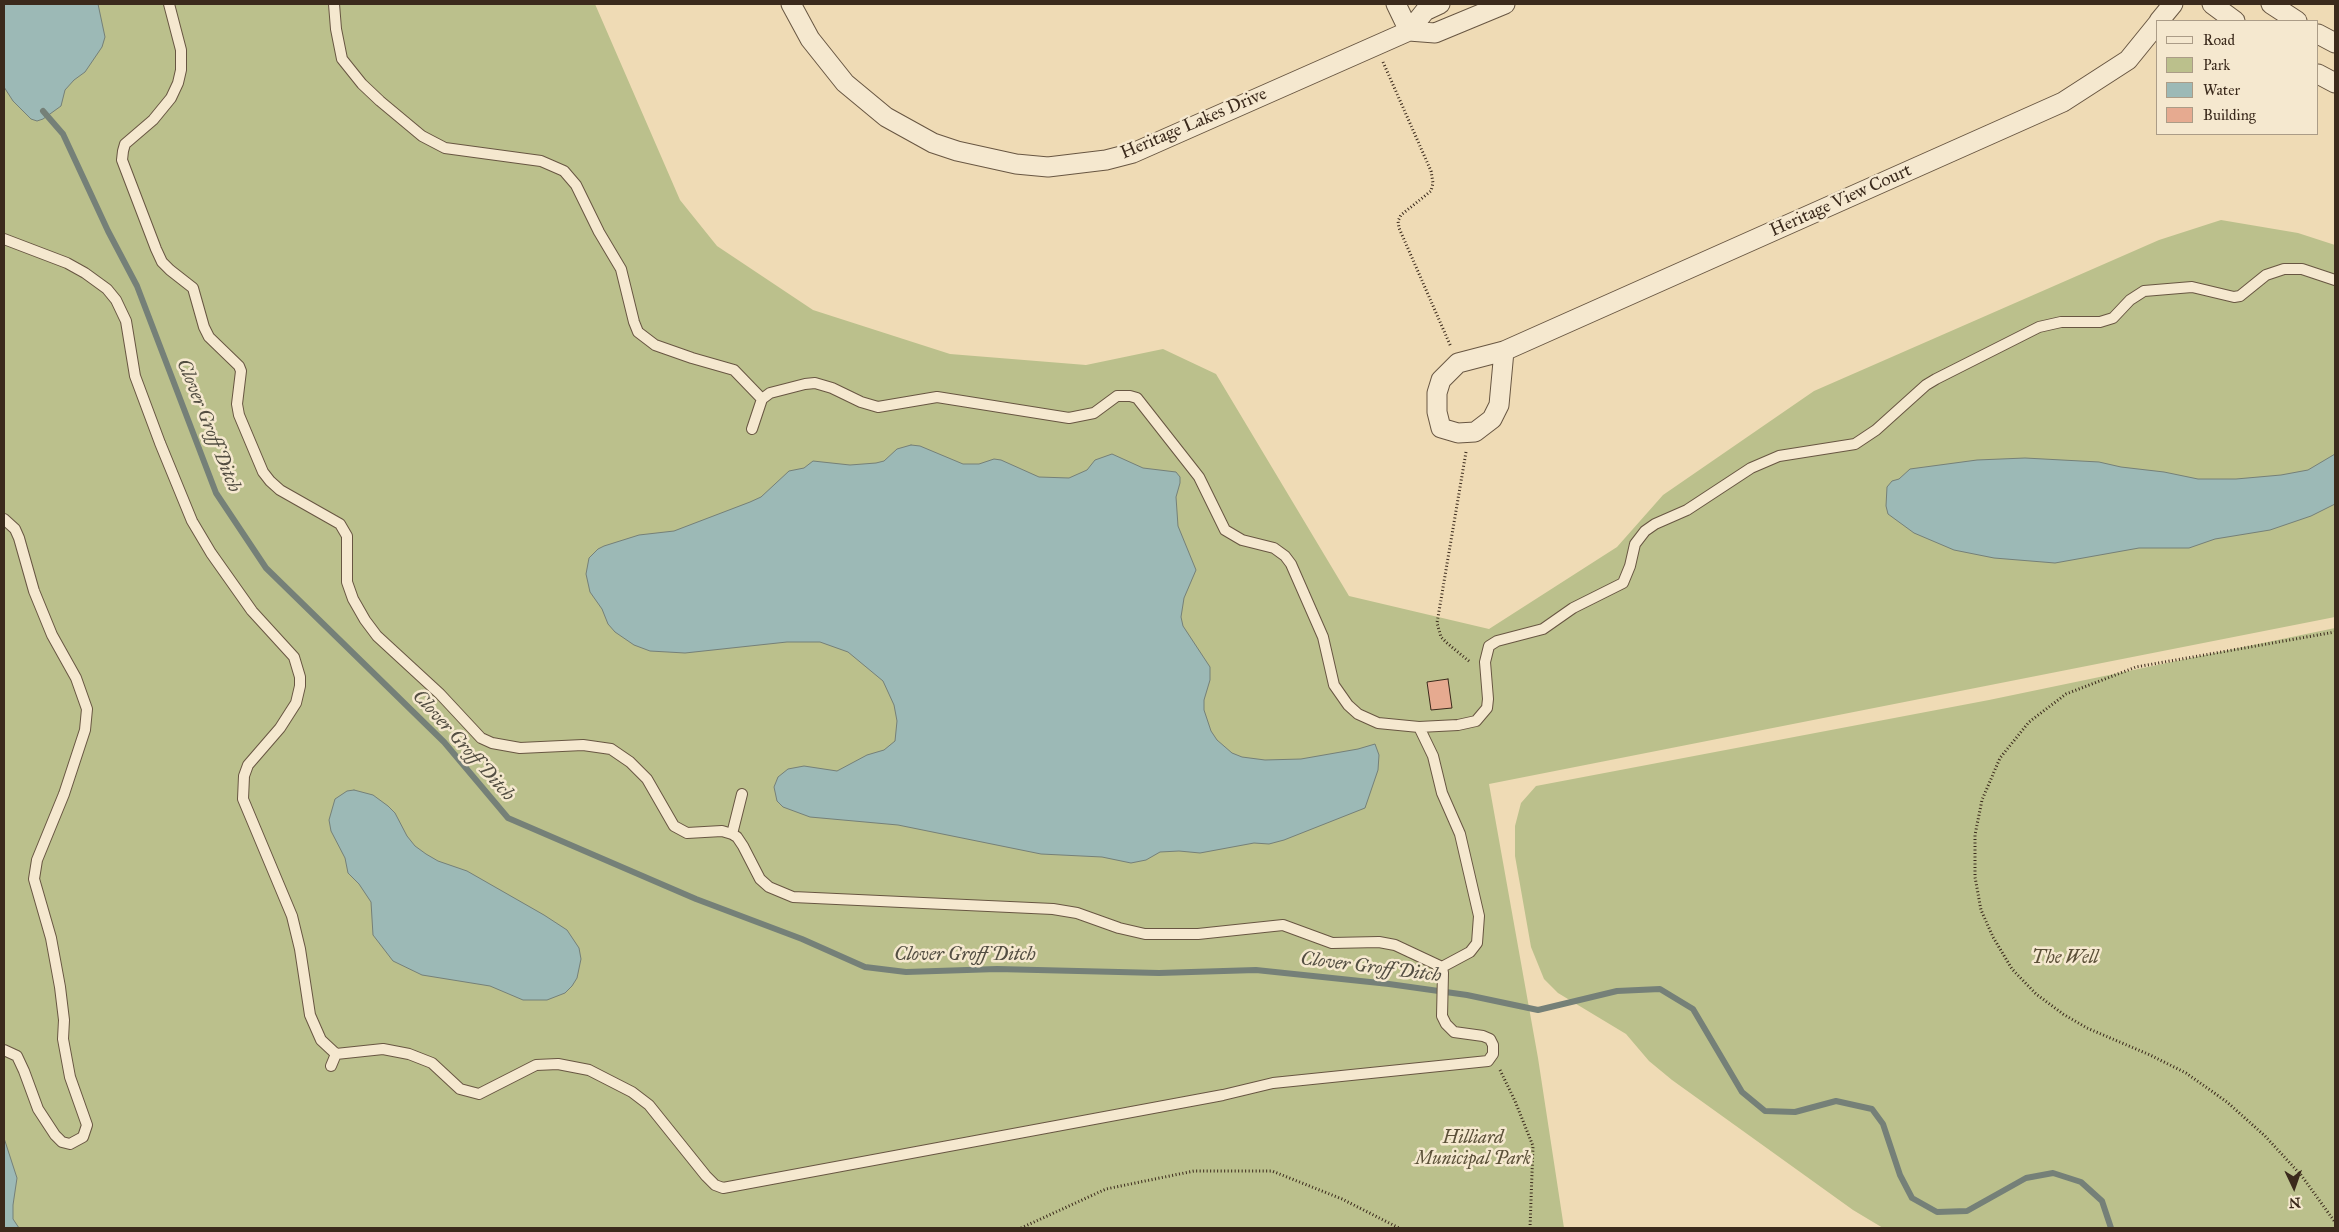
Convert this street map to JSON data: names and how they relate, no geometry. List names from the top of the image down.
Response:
{
  "streets": {
    "street": ["Heritage Lakes Drive", "Heritage View Court"]
  },
  "water": ["Clover Groff Ditch"],
  "parks": ["The Well", "Hilliard Municipal Park"],
  "legend": [
    "Road",
    "Park",
    "Water",
    "Building"
  ],
  "north": "bottom"
}
